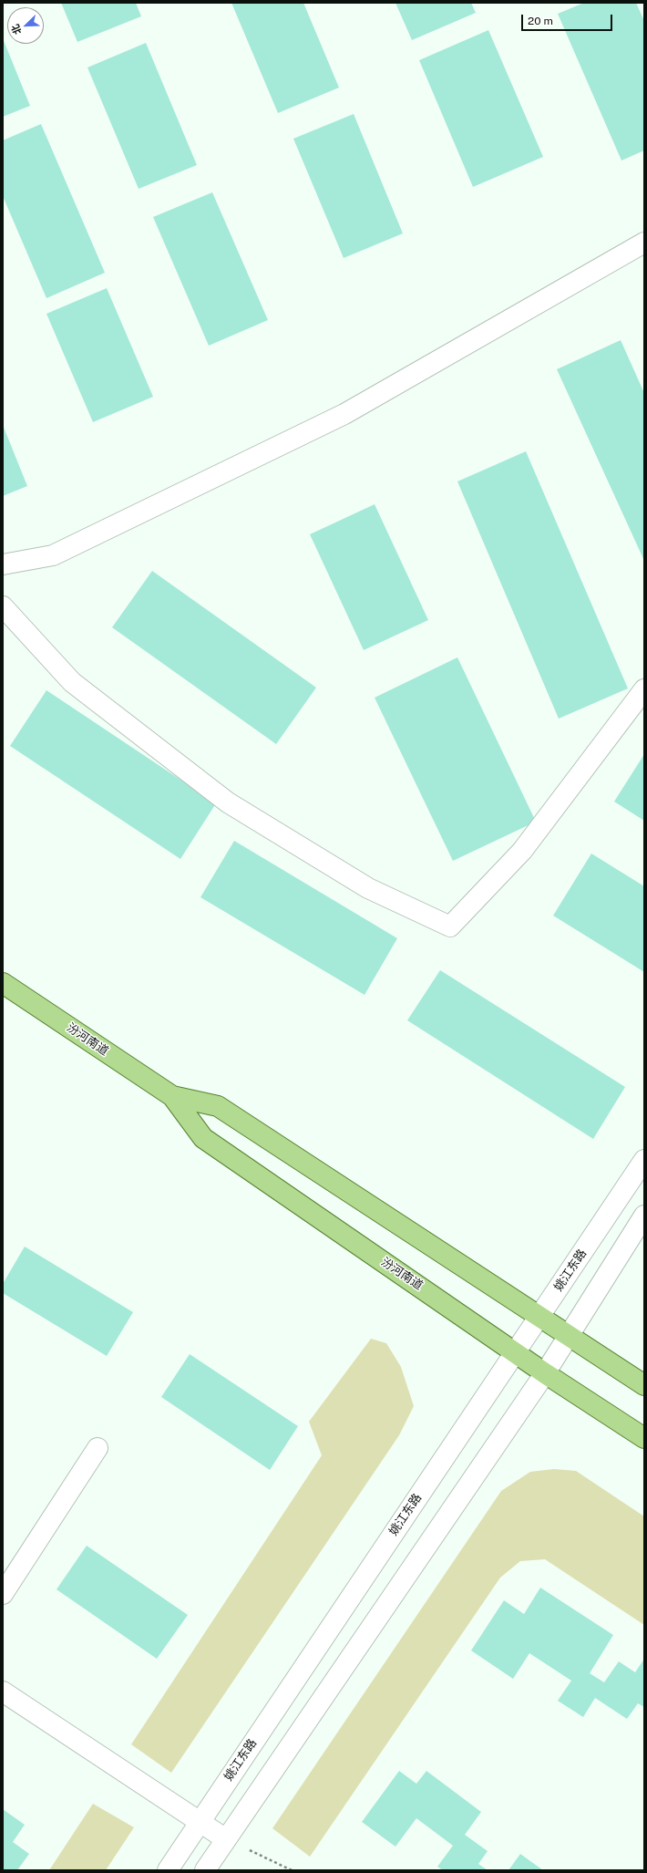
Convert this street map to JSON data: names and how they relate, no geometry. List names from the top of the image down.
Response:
{
  "streets": {
    "main road": ["汾河南道"],
    "street": ["姚江东路"]
  },
  "crossings": [
    ["汾河南道", "姚江东路"]
  ],
  "scale_bar": "20 m",
  "north": "bottom left"
}
